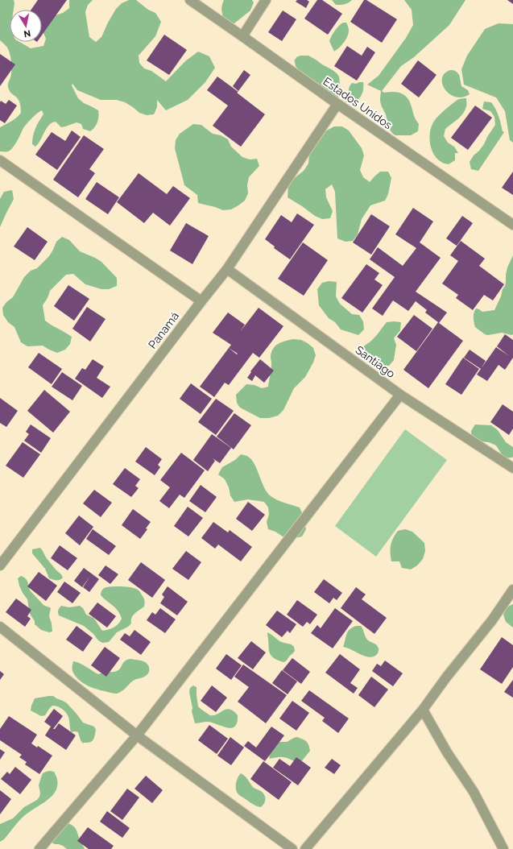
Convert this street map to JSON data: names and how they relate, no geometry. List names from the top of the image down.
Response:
{
  "streets": {
    "street": ["Estados Unidos", "Panamá", "Santiago"]
  },
  "crossings": [
    ["Estados Unidos", "Panamá"],
    ["Panamá", "Santiago"]
  ],
  "north": "bottom"
}
